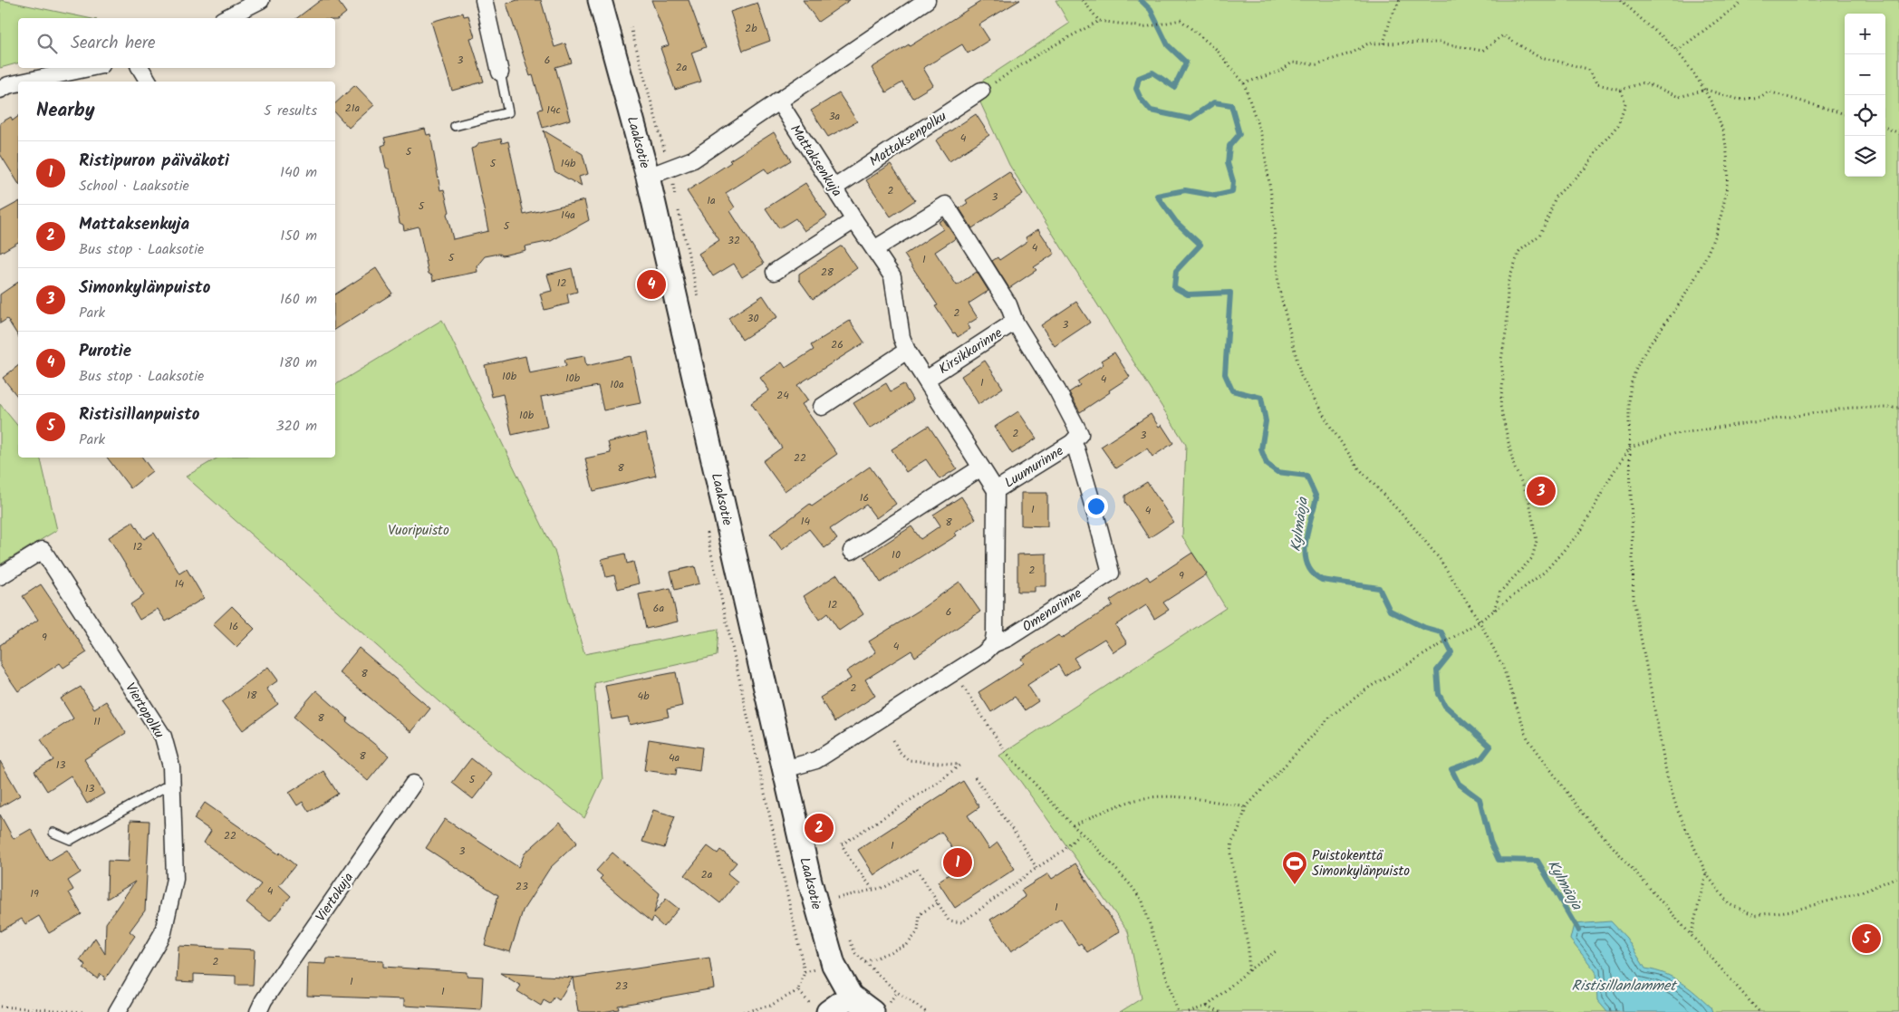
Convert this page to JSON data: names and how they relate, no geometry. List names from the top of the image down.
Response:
{
  "streets": {
    "main road": ["Laaksotie"],
    "street": [
      "Mattaksenpolku",
      "Mattaksenkuja",
      "Kirsikkarinne",
      "Luumurinne",
      "Omenarinne",
      "Viertopolku",
      "Viertokuja"
    ]
  },
  "crossings": [
    ["Mattaksenpolku", "Mattaksenkuja"],
    ["Mattaksenkuja", "Kirsikkarinne"],
    ["Mattaksenkuja", "Luumurinne"],
    ["Luumurinne", "Omenarinne"]
  ],
  "water": ["Kylmäoja", "Ristisillanlammet"],
  "parks": ["Vuoripuisto"],
  "places": {
    "sports": ["Puistokenttä Simonkylänpuisto"]
  },
  "house_numbers": [
    "2b",
    "3",
    "6",
    "2a",
    "21a",
    "14c",
    "3a",
    "4",
    "5",
    "5",
    "14b",
    "2",
    "3",
    "1a",
    "5",
    "14a",
    "5",
    "32",
    "4",
    "5",
    "1",
    "28",
    "12",
    "2",
    "30",
    "3",
    "26",
    "10b",
    "10b",
    "4",
    "1",
    "10a",
    "24",
    "10b",
    "2",
    "3",
    "22",
    "8",
    "16",
    "1",
    "4",
    "14",
    "8",
    "12",
    "10",
    "2",
    "9",
    "14",
    "12",
    "6a",
    "6",
    "16",
    "9",
    "4",
    "8",
    "2",
    "18",
    "4b",
    "8",
    "11",
    "8",
    "4a",
    "13",
    "5",
    "13",
    "22",
    "1",
    "3",
    "2a",
    "23",
    "4",
    "19",
    "1",
    "2",
    "1",
    "23",
    "1"
  ],
  "page": {
    "map_buttons": ["+", "−"],
    "search": "Search here",
    "heading": ["Nearby", "5 results"],
    "list": [
      {
        "mark": "1",
        "name": "Ristipuron päiväkoti",
        "note": "School · Laaksotie",
        "value": "140 m"
      },
      {
        "mark": "2",
        "name": "Mattaksenkuja",
        "note": "Bus stop · Laaksotie",
        "value": "150 m"
      },
      {
        "mark": "3",
        "name": "Simonkylänpuisto",
        "note": "Park",
        "value": "160 m"
      },
      {
        "mark": "4",
        "name": "Purotie",
        "note": "Bus stop · Laaksotie",
        "value": "180 m"
      },
      {
        "mark": "5",
        "name": "Ristisillanpuisto",
        "note": "Park",
        "value": "320 m"
      }
    ],
    "pins": [
      "4",
      "3",
      "2",
      "1",
      "5"
    ]
  }
}
